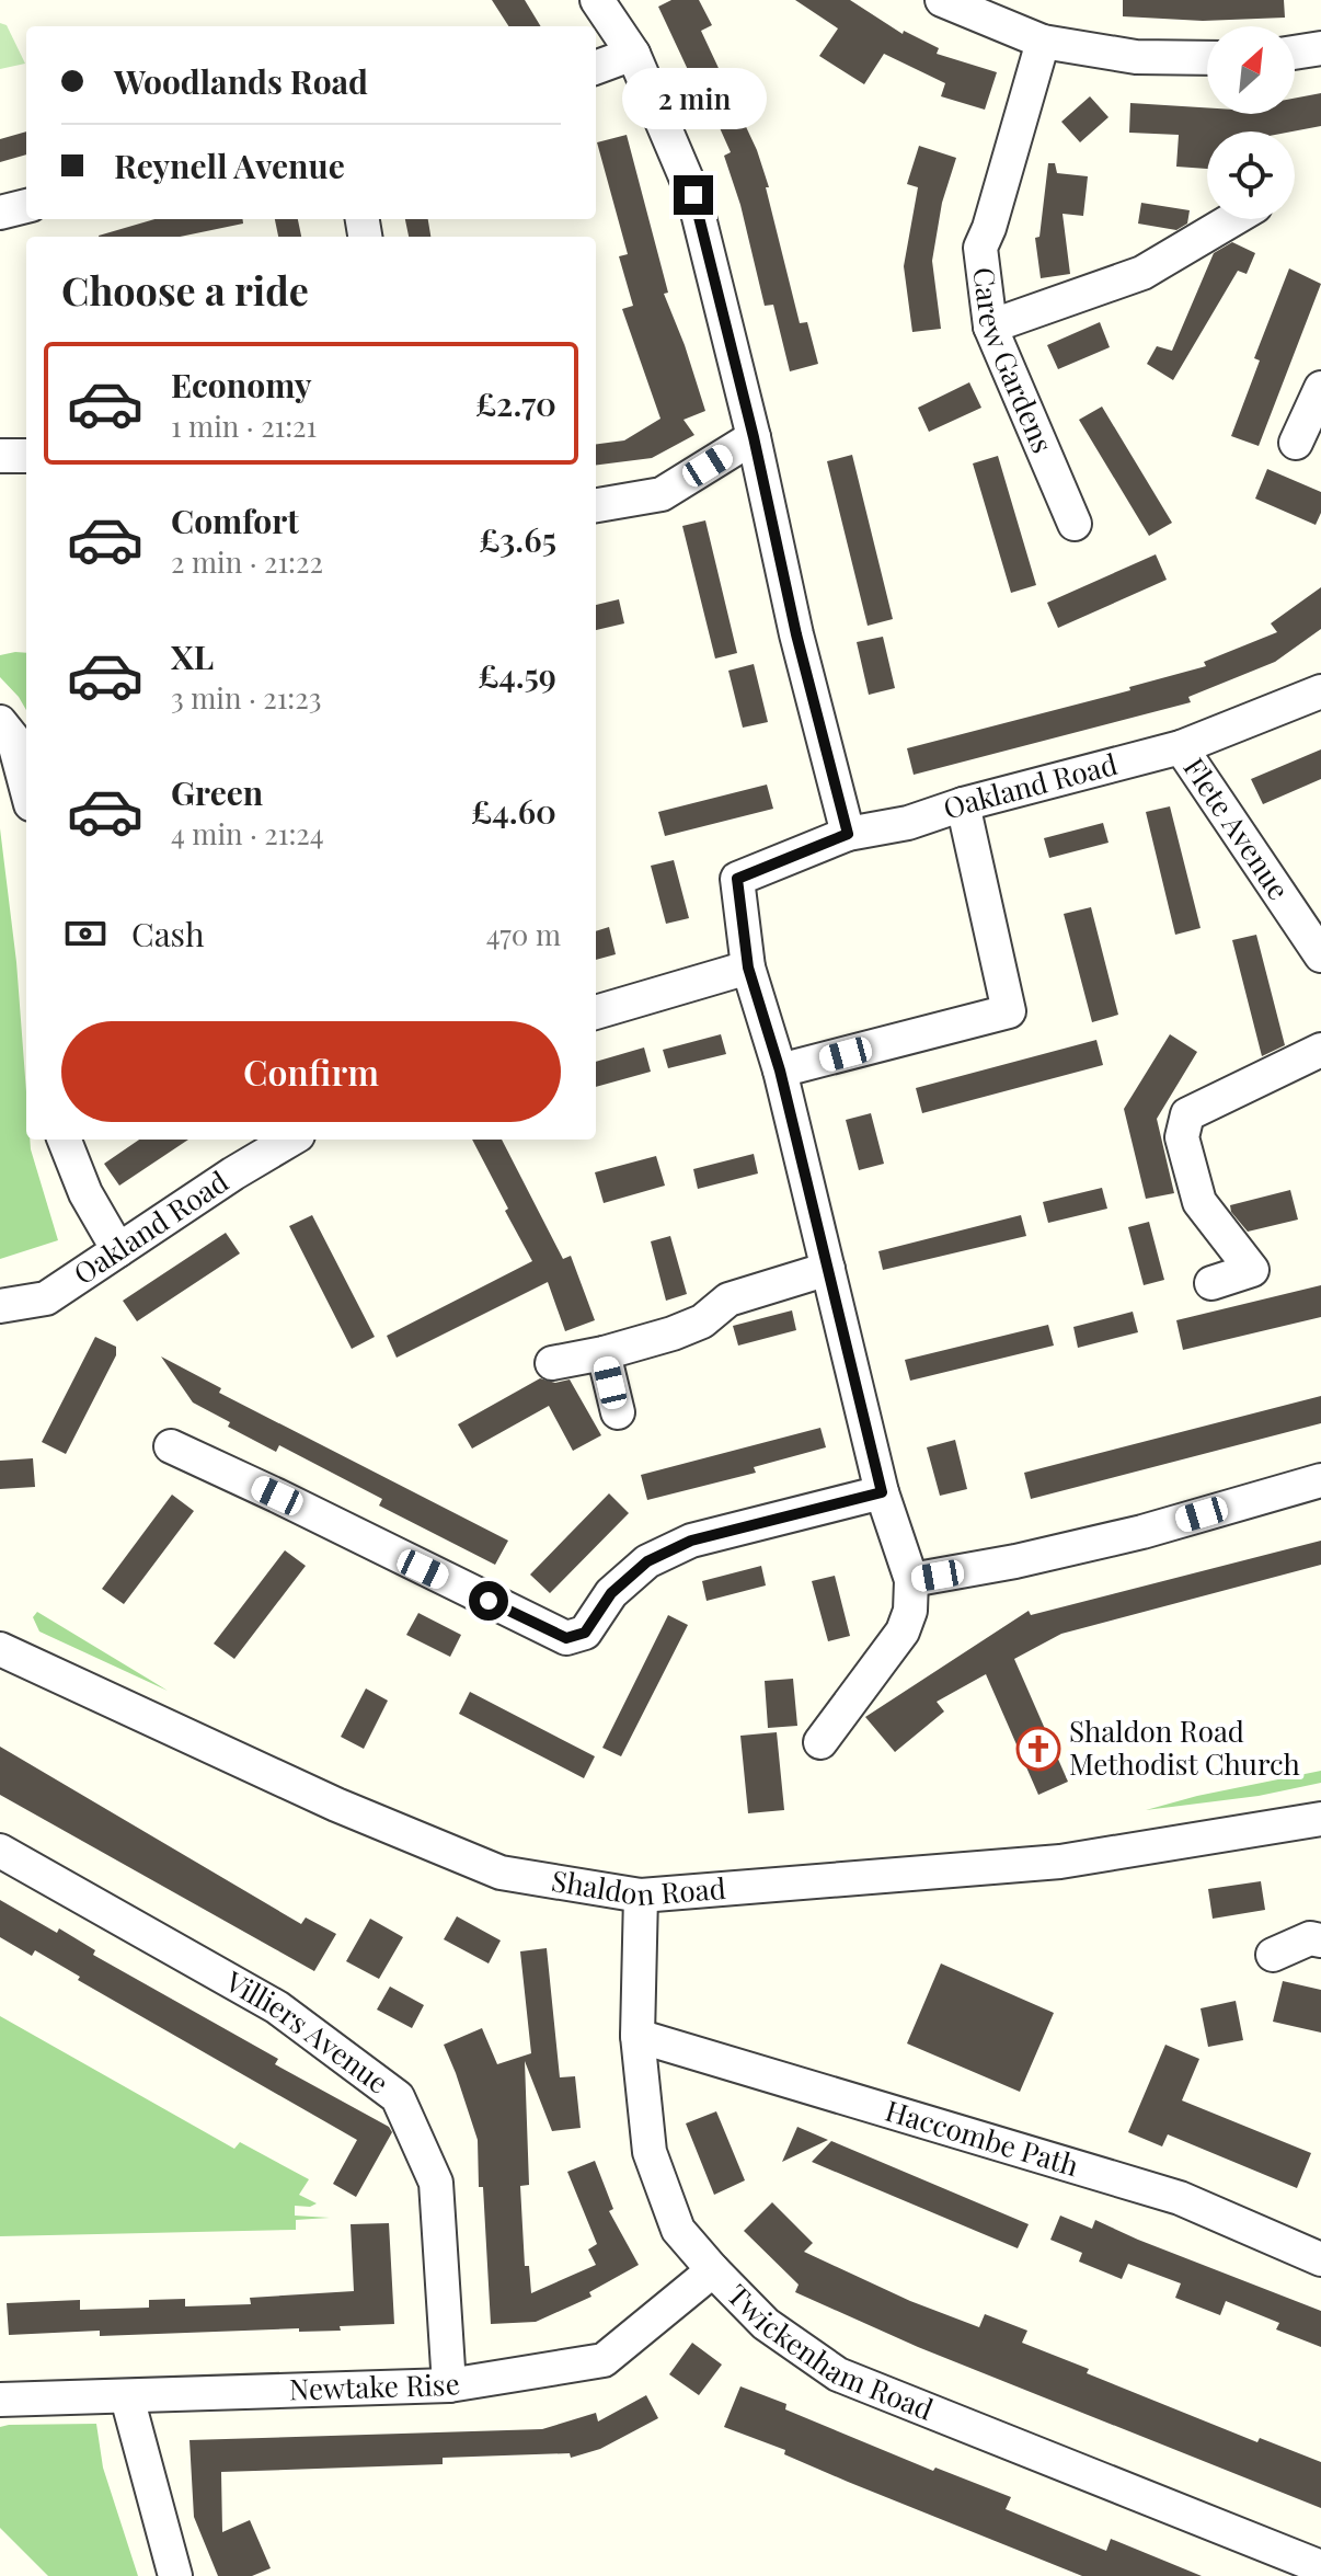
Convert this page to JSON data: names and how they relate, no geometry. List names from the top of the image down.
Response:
{
  "streets": {
    "street": [
      "Carew Gardens",
      "Oakland Road",
      "Flete Avenue",
      "Shaldon Road",
      "Villiers Avenue",
      "Haccombe Path",
      "Twickenham Road",
      "Newtake Rise"
    ]
  },
  "crossings": [
    ["Oakland Road", "Flete Avenue"],
    ["Shaldon Road", "Twickenham Road"],
    ["Villiers Avenue", "Newtake Rise"],
    ["Haccombe Path", "Twickenham Road"],
    ["Twickenham Road", "Newtake Rise"]
  ],
  "places": {
    "church": ["Shaldon Road Methodist Church"]
  },
  "north": "top right",
  "page": {
    "banner": ["Woodlands Road", "Reynell Avenue"],
    "bubble": "2 min",
    "heading": "Choose a ride",
    "list": [
      {
        "name": "Economy",
        "note": "1 min · 21:21",
        "value": "£2.70"
      },
      {
        "name": "Comfort",
        "note": "2 min · 21:22",
        "value": "£3.65"
      },
      {
        "name": "XL",
        "note": "3 min · 21:23",
        "value": "£4.59"
      },
      {
        "name": "Green",
        "note": "4 min · 21:24",
        "value": "£4.60"
      }
    ],
    "pay": ["Cash", "470 m"],
    "buttons": "Confirm"
  }
}
